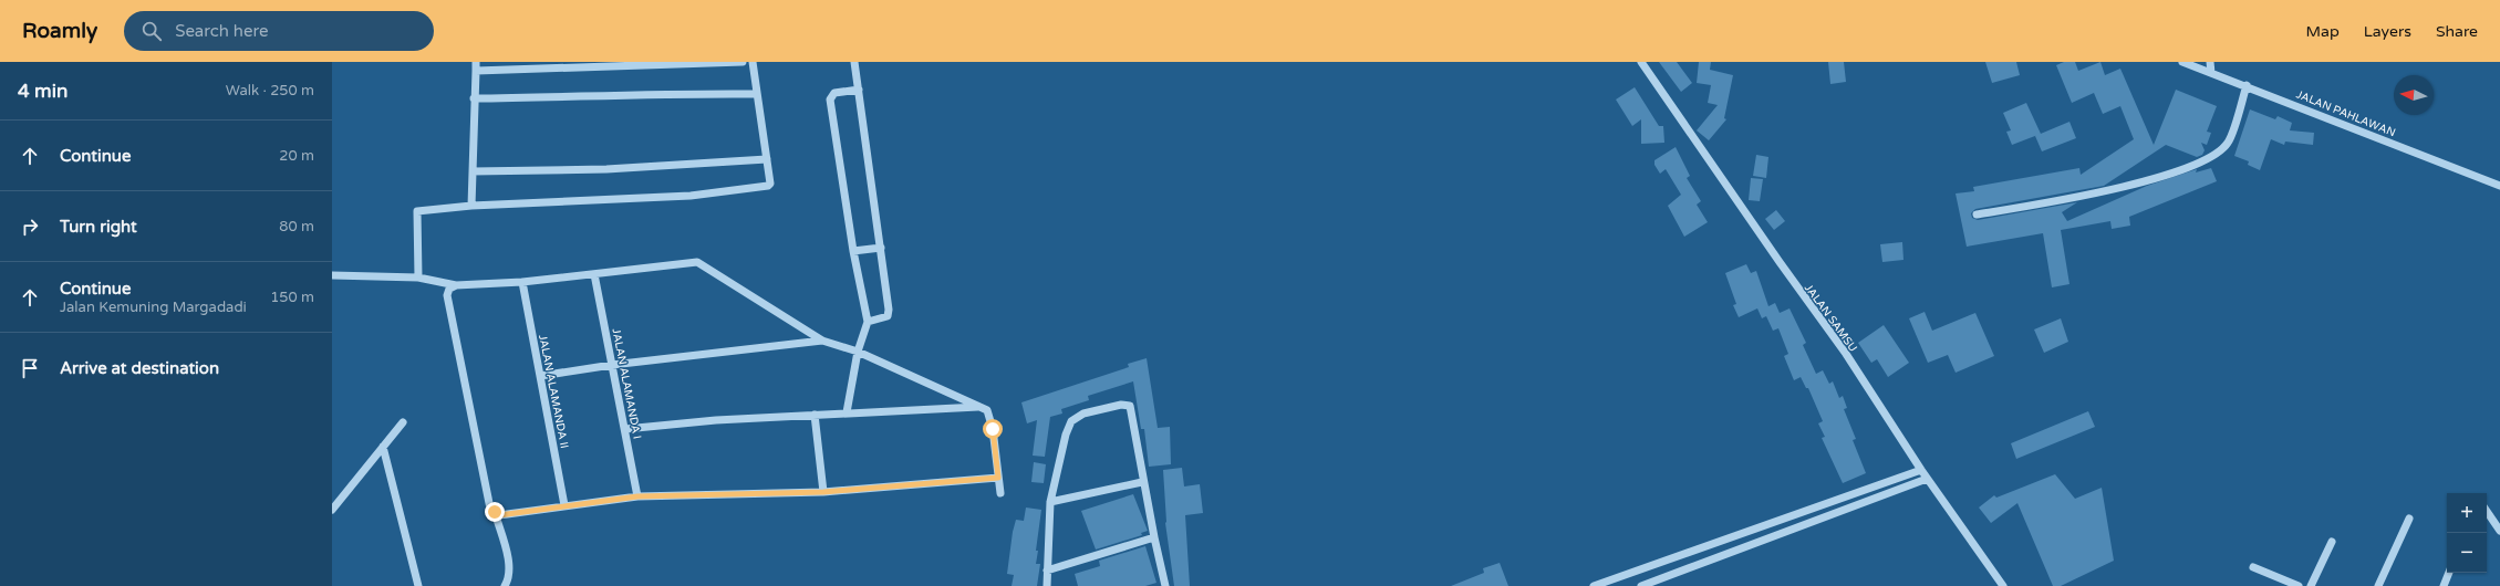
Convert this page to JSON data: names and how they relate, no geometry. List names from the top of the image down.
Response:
{
  "streets": {
    "street": [
      "JALAN PAHLAWAN",
      "JALAN SAMSU",
      "JALAN ALAMANDA I",
      "JALAN ALAMANDA II"
    ]
  },
  "north": "left",
  "page": {
    "header": "Roamly",
    "search": "Search here",
    "nav": ["Map", "Layers", "Share"],
    "heading": ["4 min", "Walk · 250 m"],
    "list": [
      ["Continue", "20 m"],
      ["Turn right", "80 m"],
      ["Continue", "Jalan Kemuning Margadadi", "150 m"],
      "Arrive at destination"
    ],
    "map_buttons": ["+", "−"]
  }
}
